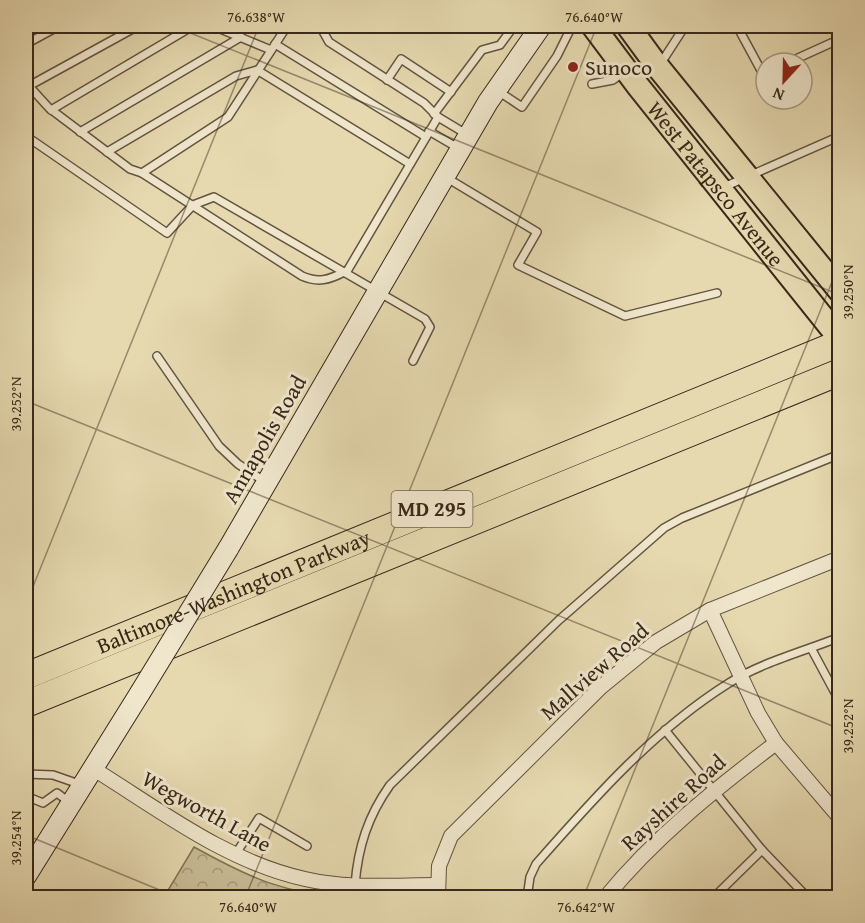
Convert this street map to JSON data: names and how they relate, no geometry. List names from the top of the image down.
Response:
{
  "streets": {
    "highway": ["MD 295", "Baltimore-Washington Parkway"],
    "main road": ["West Patapsco Avenue", "Annapolis Road"],
    "street": ["Mallview Road", "Rayshire Road", "Wegworth Lane"]
  },
  "crossings": [
    ["West Patapsco Avenue", "Baltimore-Washington Parkway"],
    ["Annapolis Road", "Wegworth Lane"],
    ["Mallview Road", "Wegworth Lane"]
  ],
  "places": ["Sunoco"],
  "north": "bottom",
  "coordinates": [
    "76.638°W",
    "76.640°W",
    "39.250°N",
    "39.252°N",
    "39.254°N",
    "76.642°W"
  ]
}
